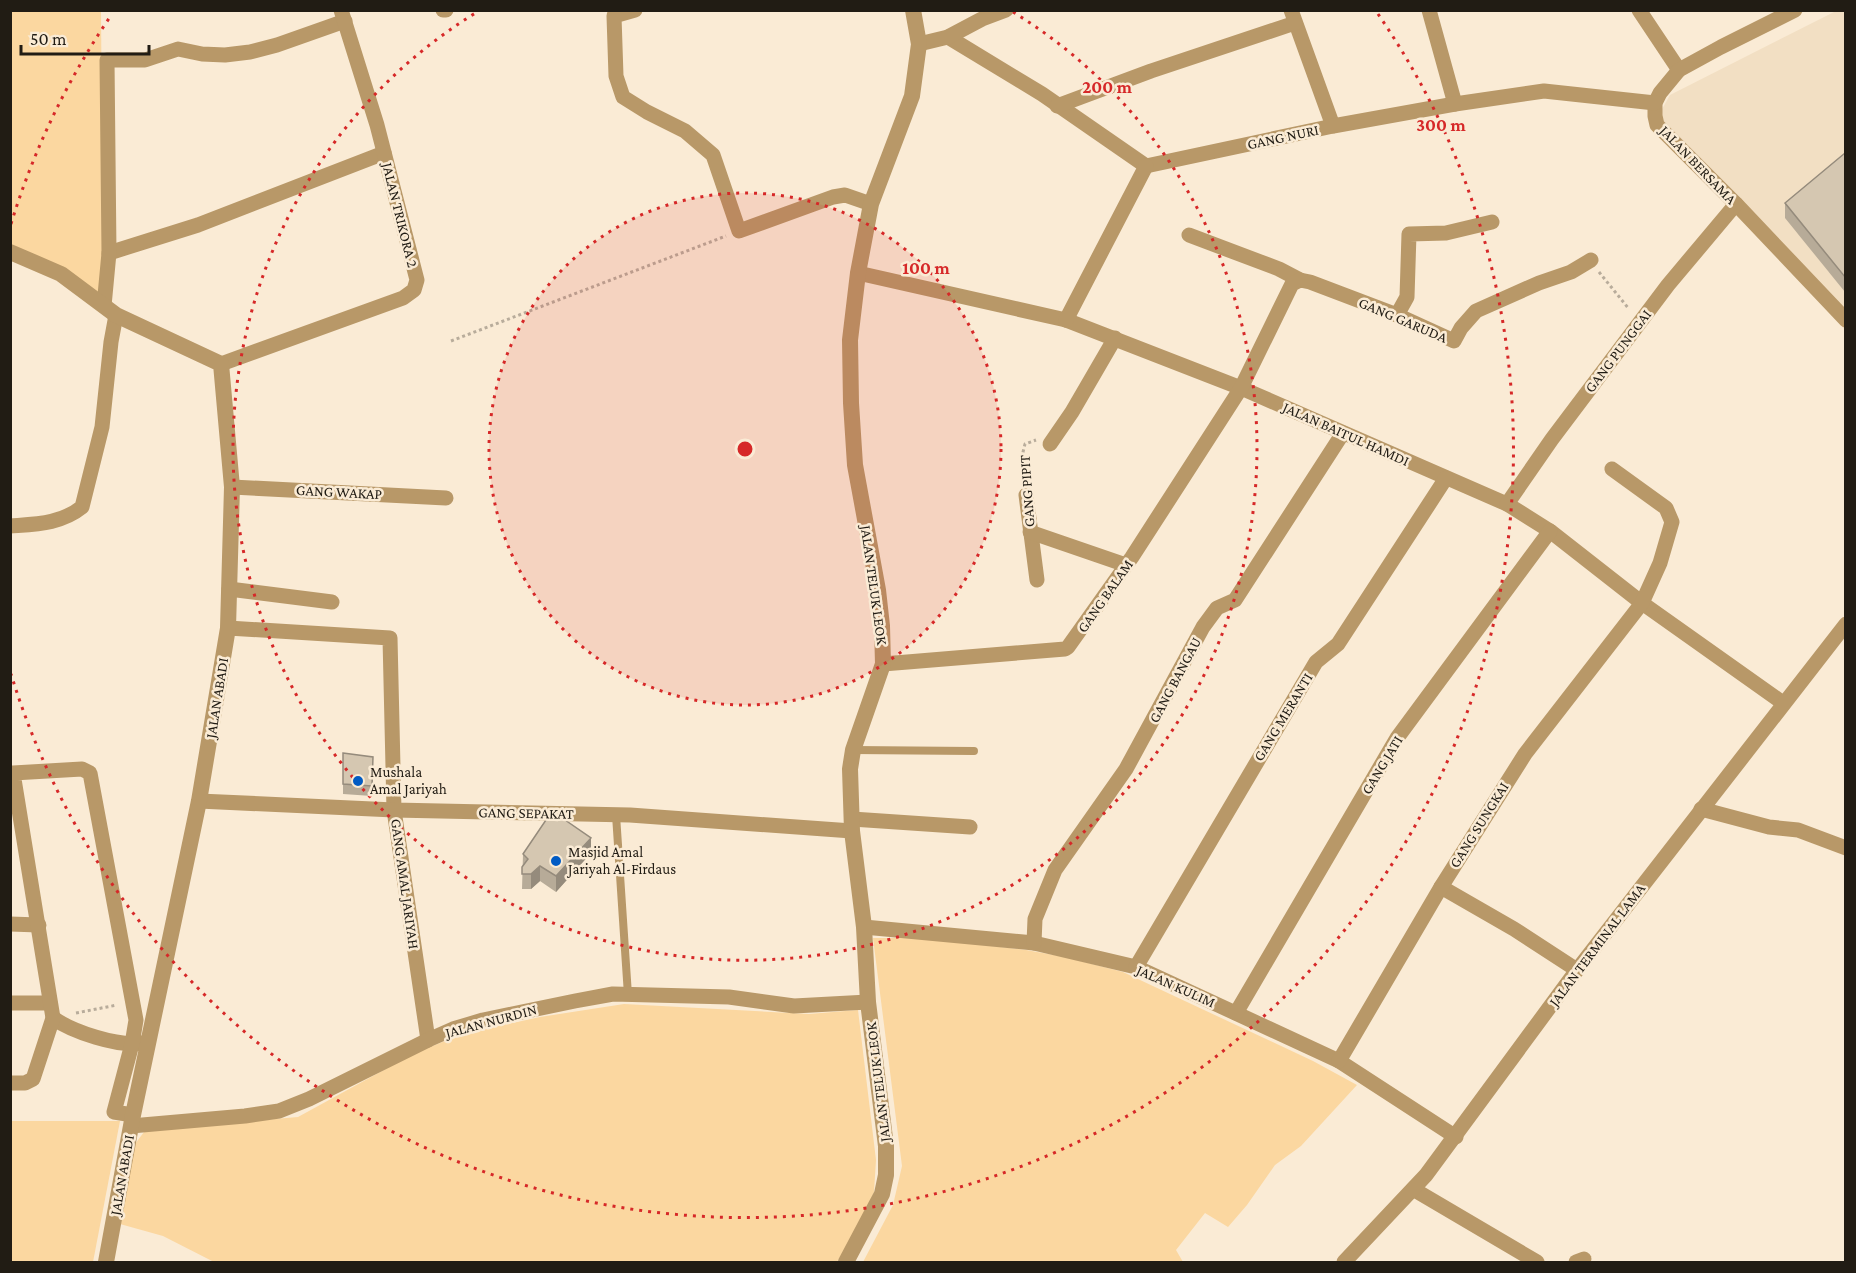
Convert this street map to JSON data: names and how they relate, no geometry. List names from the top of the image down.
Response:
{
  "streets": {
    "street": [
      "GANG NURI",
      "JALAN BERSAMA",
      "JALAN TRIKORA 2",
      "GANG GARUDA",
      "GANG PUNGGAI",
      "JALAN BAITUL HAMDI",
      "GANG PIPIT",
      "GANG WAKAP",
      "JALAN TELUK LEOK",
      "GANG BALAM",
      "GANG BANGAU",
      "JALAN ABADI",
      "GANG MERANTI",
      "GANG JATI",
      "GANG SEPAKAT",
      "GANG SUNGKAI",
      "GANG AMAL JARIYAH",
      "JALAN TERMINAL LAMA",
      "JALAN KULIM",
      "JALAN NURDIN"
    ]
  },
  "crossings": [
    ["GANG NURI", "JALAN BERSAMA"],
    ["JALAN BERSAMA", "GANG PUNGGAI"],
    ["JALAN TRIKORA 2", "JALAN ABADI"],
    ["GANG PUNGGAI", "JALAN BAITUL HAMDI"],
    ["JALAN BAITUL HAMDI", "GANG PIPIT"],
    ["JALAN BAITUL HAMDI", "JALAN TELUK LEOK"],
    ["JALAN BAITUL HAMDI", "GANG BALAM"],
    ["JALAN BAITUL HAMDI", "GANG BANGAU"],
    ["JALAN BAITUL HAMDI", "GANG MERANTI"],
    ["JALAN BAITUL HAMDI", "GANG JATI"],
    ["JALAN BAITUL HAMDI", "GANG SUNGKAI"],
    ["JALAN BAITUL HAMDI", "JALAN TERMINAL LAMA"],
    ["GANG WAKAP", "JALAN ABADI"],
    ["JALAN TELUK LEOK", "GANG BALAM"],
    ["JALAN TELUK LEOK", "GANG SEPAKAT"],
    ["JALAN TELUK LEOK", "JALAN KULIM"],
    ["JALAN TELUK LEOK", "JALAN NURDIN"],
    ["GANG BANGAU", "JALAN KULIM"],
    ["JALAN ABADI", "GANG SEPAKAT"],
    ["JALAN ABADI", "GANG AMAL JARIYAH"],
    ["JALAN ABADI", "JALAN NURDIN"],
    ["GANG MERANTI", "JALAN KULIM"],
    ["GANG JATI", "JALAN KULIM"],
    ["GANG SEPAKAT", "GANG AMAL JARIYAH"],
    ["GANG SUNGKAI", "JALAN KULIM"],
    ["GANG AMAL JARIYAH", "JALAN NURDIN"],
    ["JALAN TERMINAL LAMA", "JALAN KULIM"]
  ],
  "places": ["Mushala Amal Jariyah", "Masjid Amal Jariyah Al-Firdaus"],
  "scale_bar": "50 m",
  "rings": ["200 m", "300 m", "100 m"]
}
